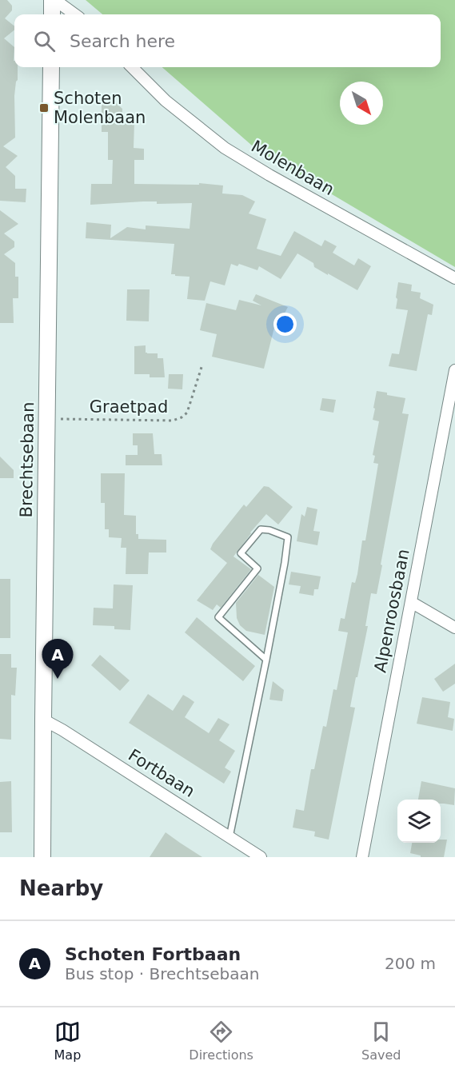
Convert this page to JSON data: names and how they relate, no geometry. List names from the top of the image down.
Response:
{
  "streets": {
    "main road": ["Brechtsebaan"],
    "street": ["Molenbaan", "Alpenroosbaan", "Fortbaan"],
    "path": ["Graetpad"]
  },
  "crossings": [
    ["Graetpad", "Brechtsebaan"],
    ["Brechtsebaan", "Fortbaan"]
  ],
  "places": {
    "transit": ["Schoten Molenbaan"]
  },
  "north": "bottom right",
  "page": {
    "search": "Search here",
    "pins": "A",
    "heading": "Nearby",
    "list": [
      {
        "mark": "A",
        "name": "Schoten Fortbaan",
        "note": "Bus stop · Brechtsebaan",
        "value": "200 m"
      }
    ],
    "nav": ["Map", "Directions", "Saved"]
  }
}
